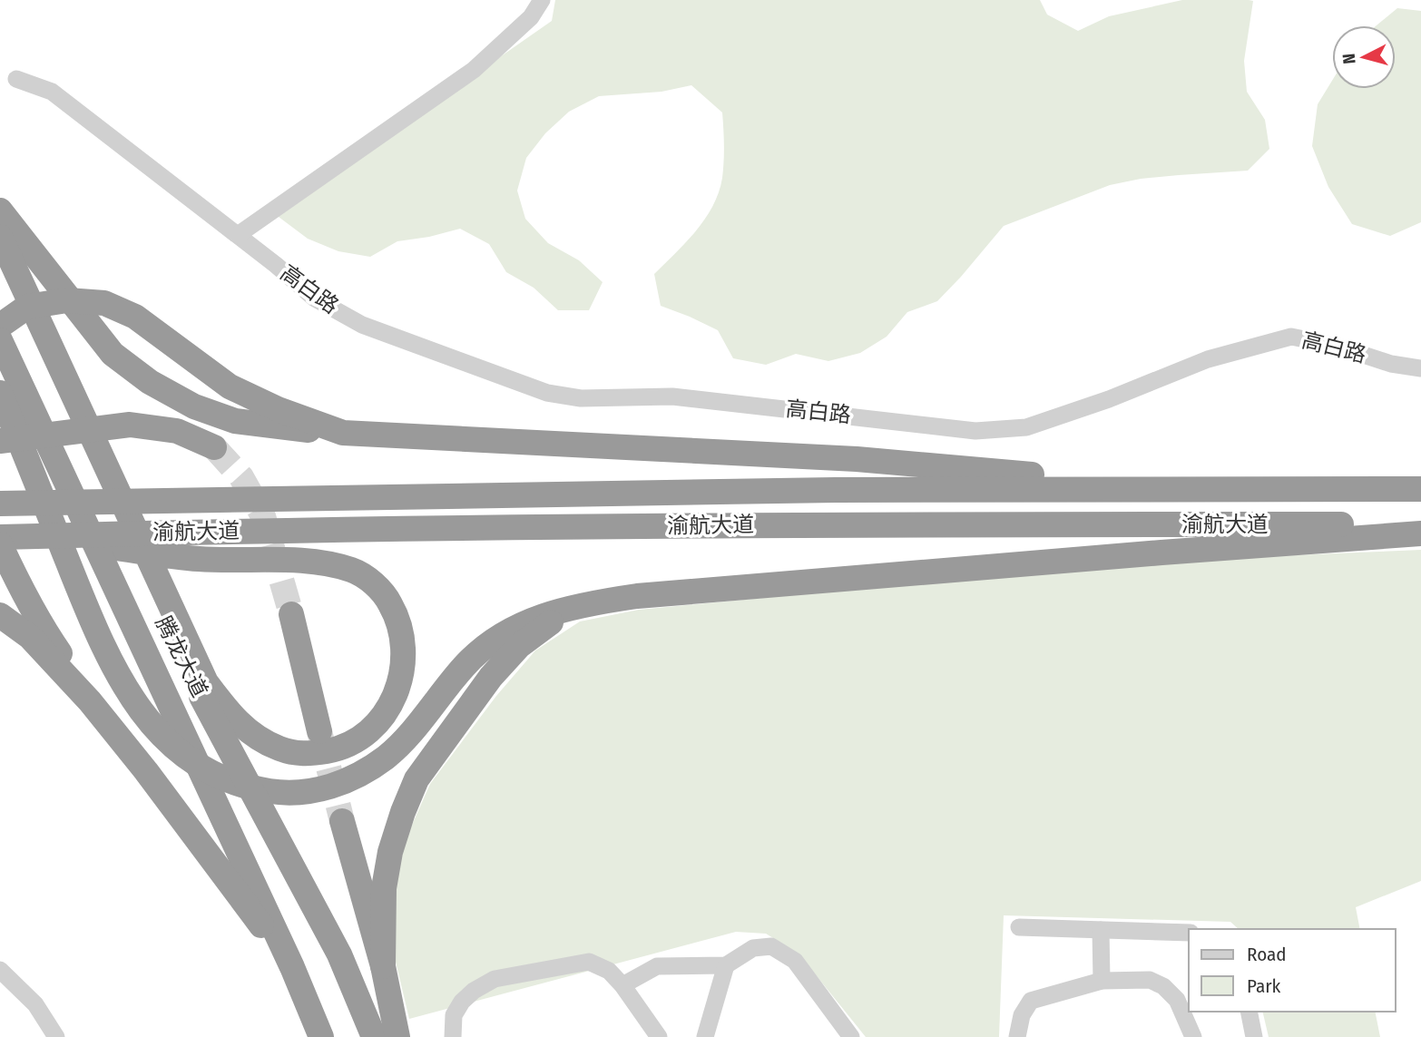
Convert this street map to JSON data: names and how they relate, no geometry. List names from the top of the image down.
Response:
{
  "streets": {
    "highway": ["渝航大道", "腾龙大道"],
    "street": ["高白路"]
  },
  "legend": ["Road", "Park"],
  "north": "left"
}
